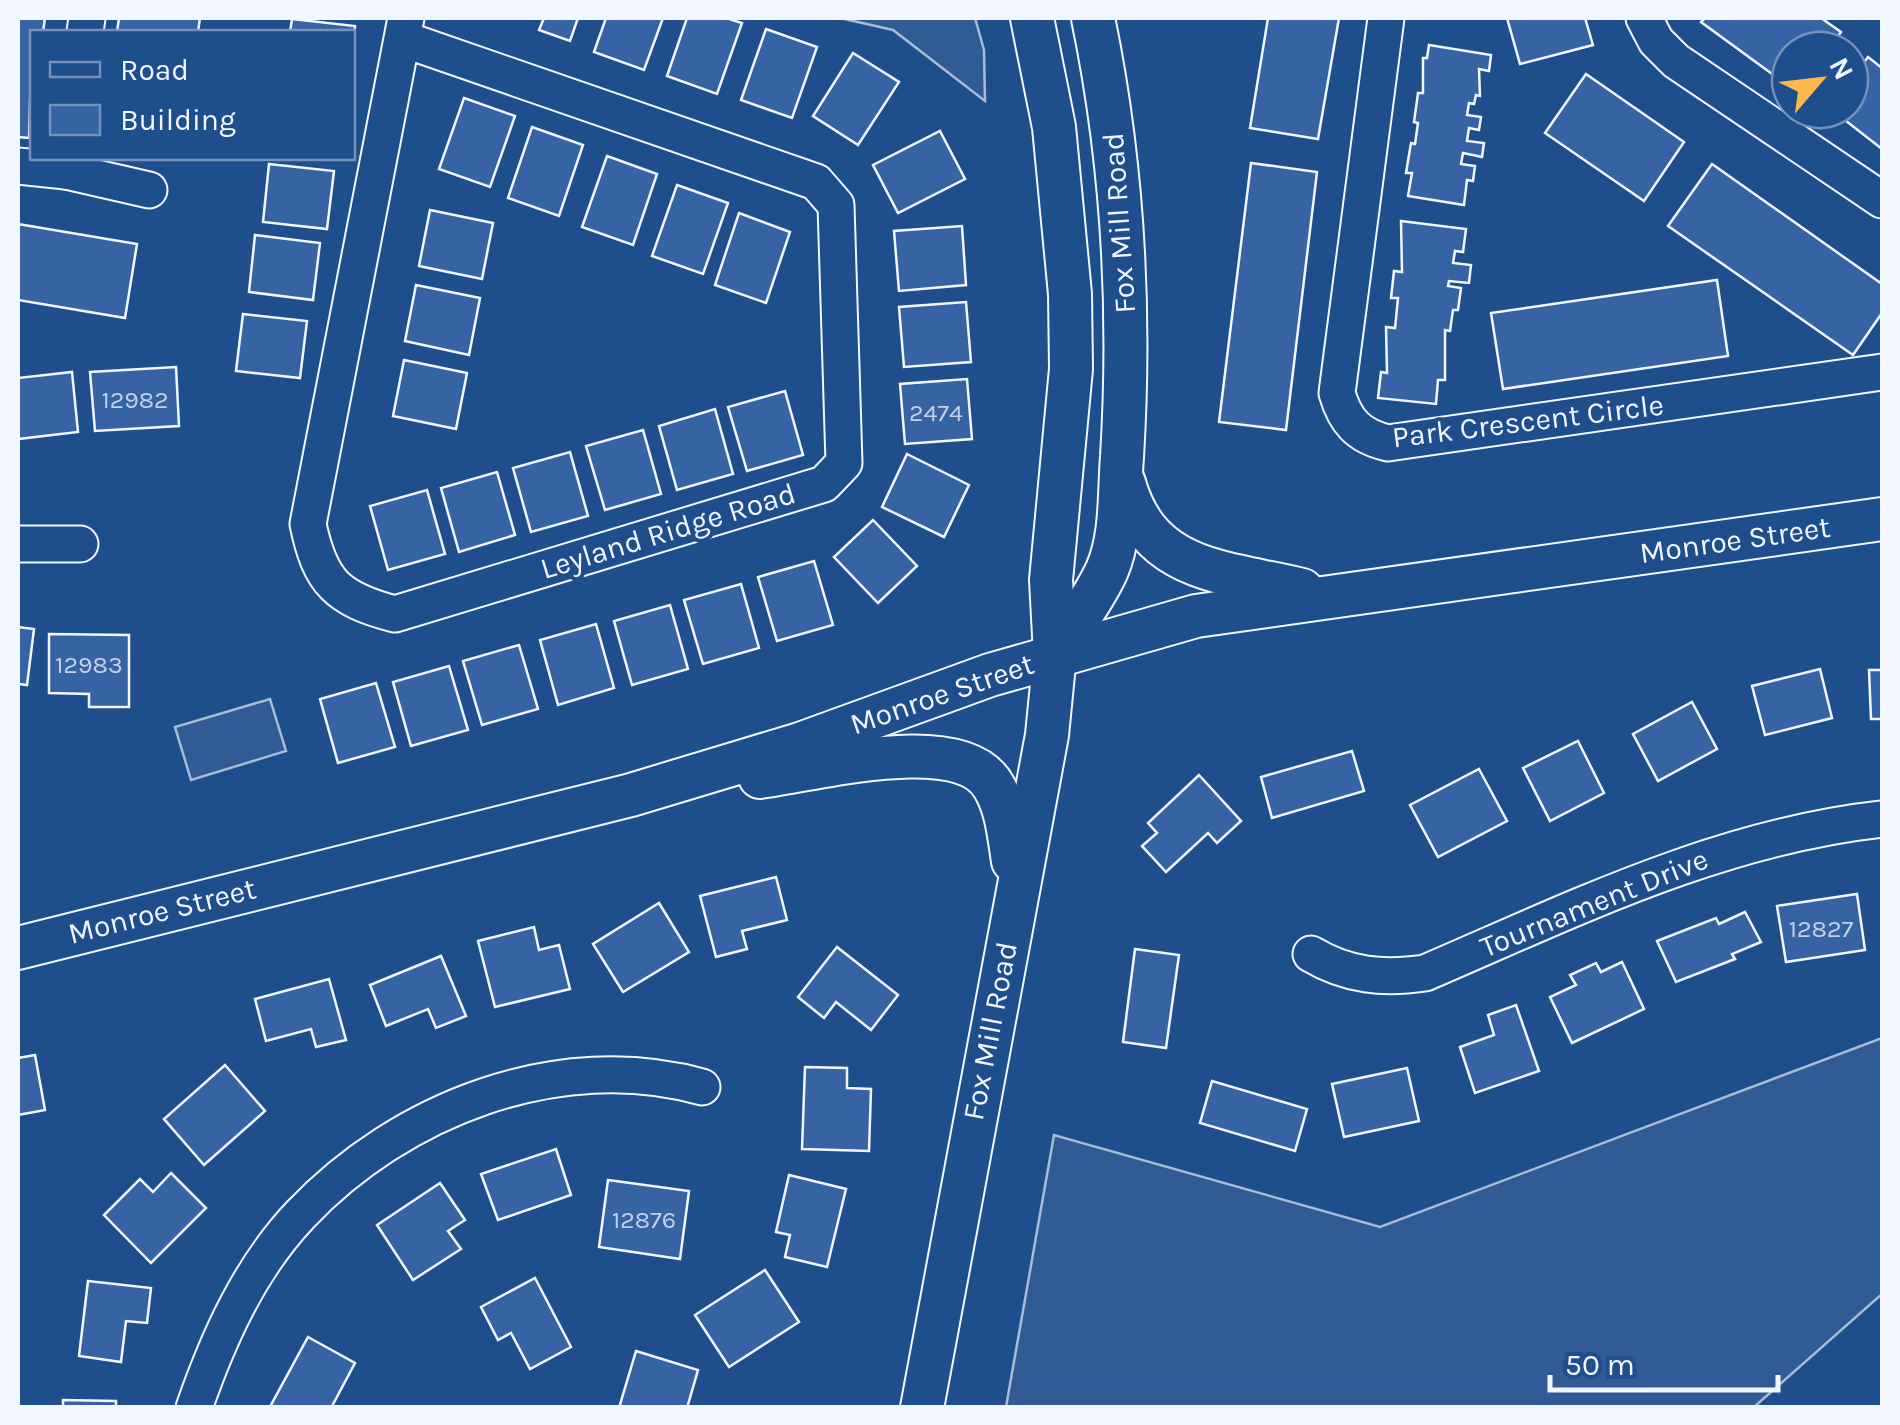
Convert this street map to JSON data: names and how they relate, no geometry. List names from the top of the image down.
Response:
{
  "streets": {
    "main road": ["Fox Mill Road", "Monroe Street"],
    "street": ["Park Crescent Circle", "Leyland Ridge Road", "Tournament Drive"]
  },
  "crossings": [
    ["Fox Mill Road", "Monroe Street"]
  ],
  "house_numbers": [
    "12982",
    "2474",
    "12983",
    "12827",
    "12876"
  ],
  "legend": ["Road", "Building"],
  "scale_bar": "50 m",
  "north": "top right"
}
